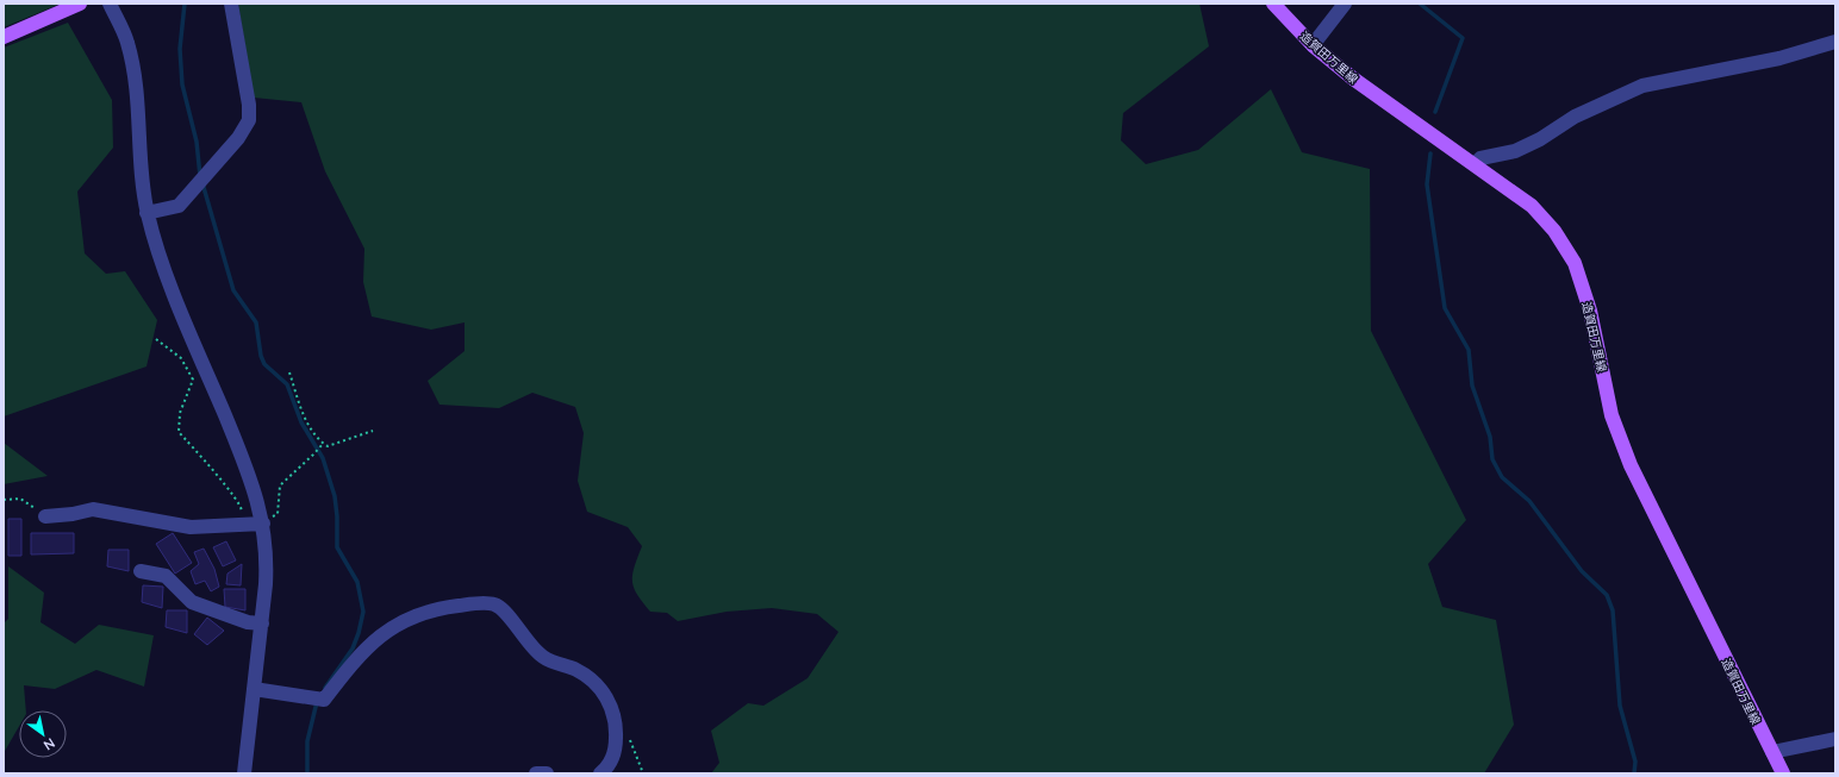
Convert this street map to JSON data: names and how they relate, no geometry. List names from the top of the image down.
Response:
{
  "streets": {
    "main road": ["造賀田万里線"]
  },
  "north": "bottom right"
}
